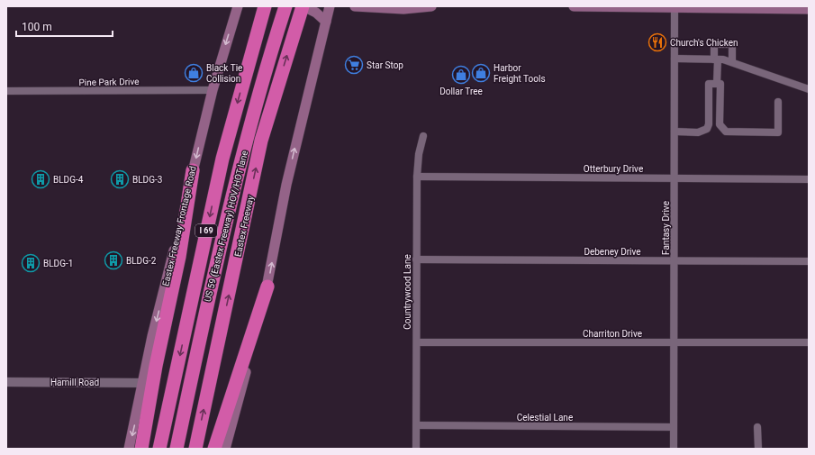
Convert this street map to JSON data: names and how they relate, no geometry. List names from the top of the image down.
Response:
{
  "streets": {
    "highway": ["US 59 (Eastex Freeway) HOV/HOT lane", "Eastex Freeway", "I 69"],
    "main road": ["Eastex Freeway Frontage Road"],
    "street": [
      "Pine Park Drive",
      "Otterbury Drive",
      "Fantasy Drive",
      "Debeney Drive",
      "Countrywood Lane",
      "Charriton Drive",
      "Hamill Road",
      "Celestial Lane"
    ]
  },
  "crossings": [
    ["Pine Park Drive", "Eastex Freeway Frontage Road"],
    ["Otterbury Drive", "Fantasy Drive"],
    ["Otterbury Drive", "Countrywood Lane"],
    ["Eastex Freeway Frontage Road", "Hamill Road"],
    ["Fantasy Drive", "Debeney Drive"],
    ["Fantasy Drive", "Charriton Drive"],
    ["Fantasy Drive", "Celestial Lane"],
    ["Debeney Drive", "Countrywood Lane"],
    ["Countrywood Lane", "Charriton Drive"],
    ["Countrywood Lane", "Celestial Lane"]
  ],
  "one_way": ["Eastex Freeway Frontage Road"],
  "places": {
    "restaurant": ["Church's Chicken"],
    "supermarket": ["Star Stop"],
    "shop": ["Black Tie Collision", "Harbor Freight Tools", "Dollar Tree"],
    "building": [
      "BLDG-4",
      "BLDG-3",
      "BLDG-2",
      "BLDG-1"
    ]
  },
  "scale_bar": "100 m"
}
